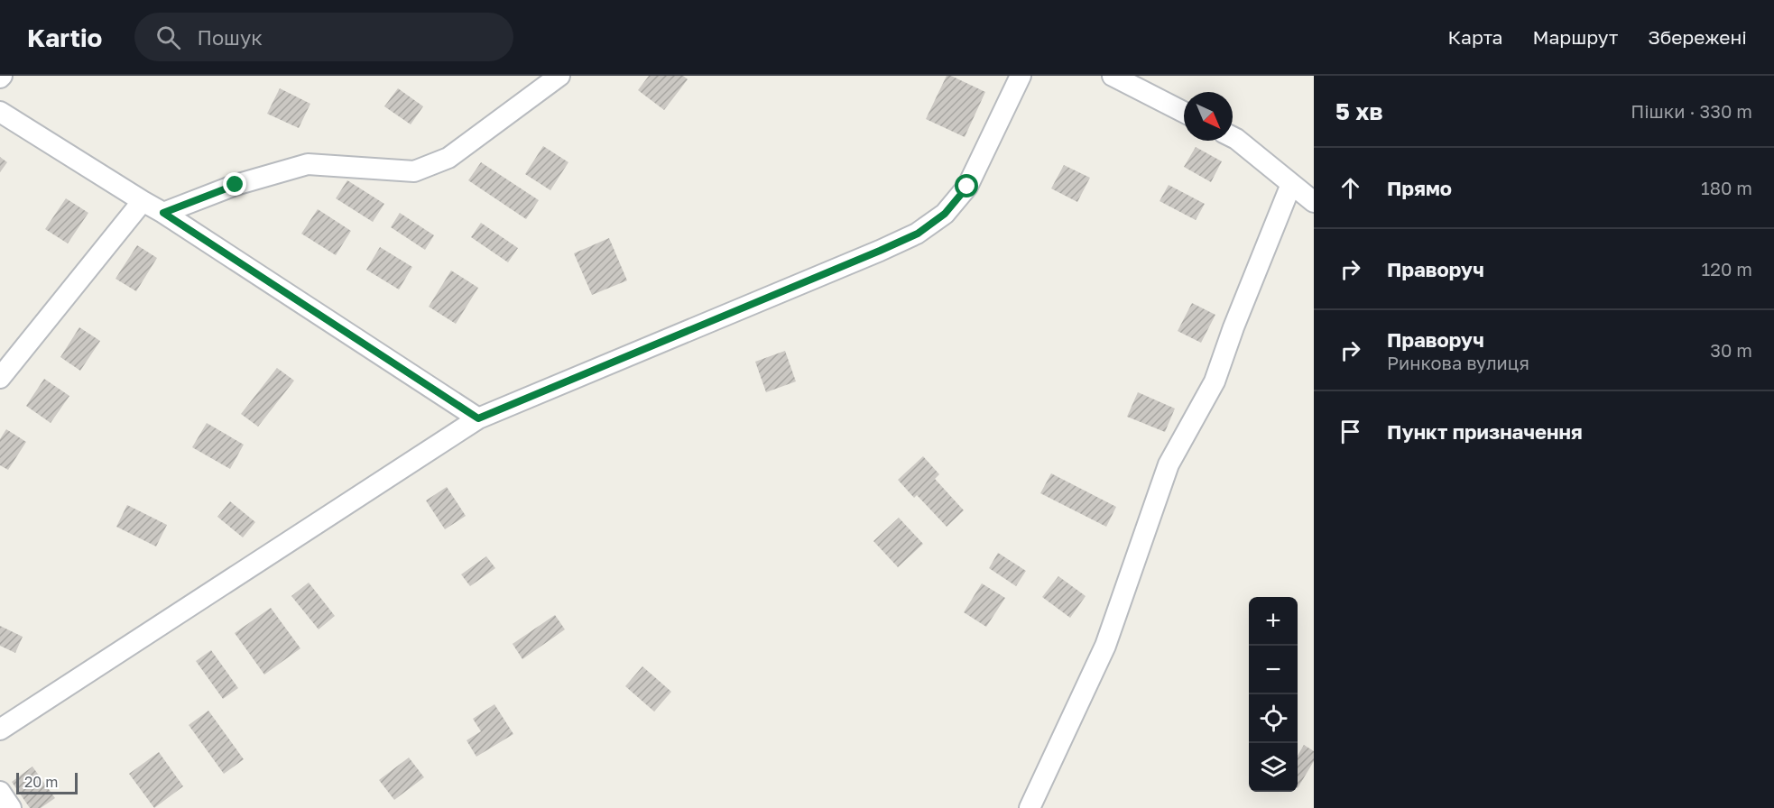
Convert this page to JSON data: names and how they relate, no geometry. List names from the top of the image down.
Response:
{
  "scale_bar": "20 m",
  "north": "bottom right",
  "page": {
    "header": "Kartio",
    "search": "Пошук",
    "nav": ["Карта", "Маршрут", "Збережені"],
    "heading": ["5 хв", "Пішки · 330 m"],
    "list": [
      ["Прямо", "180 m"],
      ["Праворуч", "120 m"],
      ["Праворуч", "Ринкова вулиця", "30 m"],
      "Пункт призначення"
    ],
    "map_buttons": ["+", "−"],
    "scale": "20 m"
  }
}
